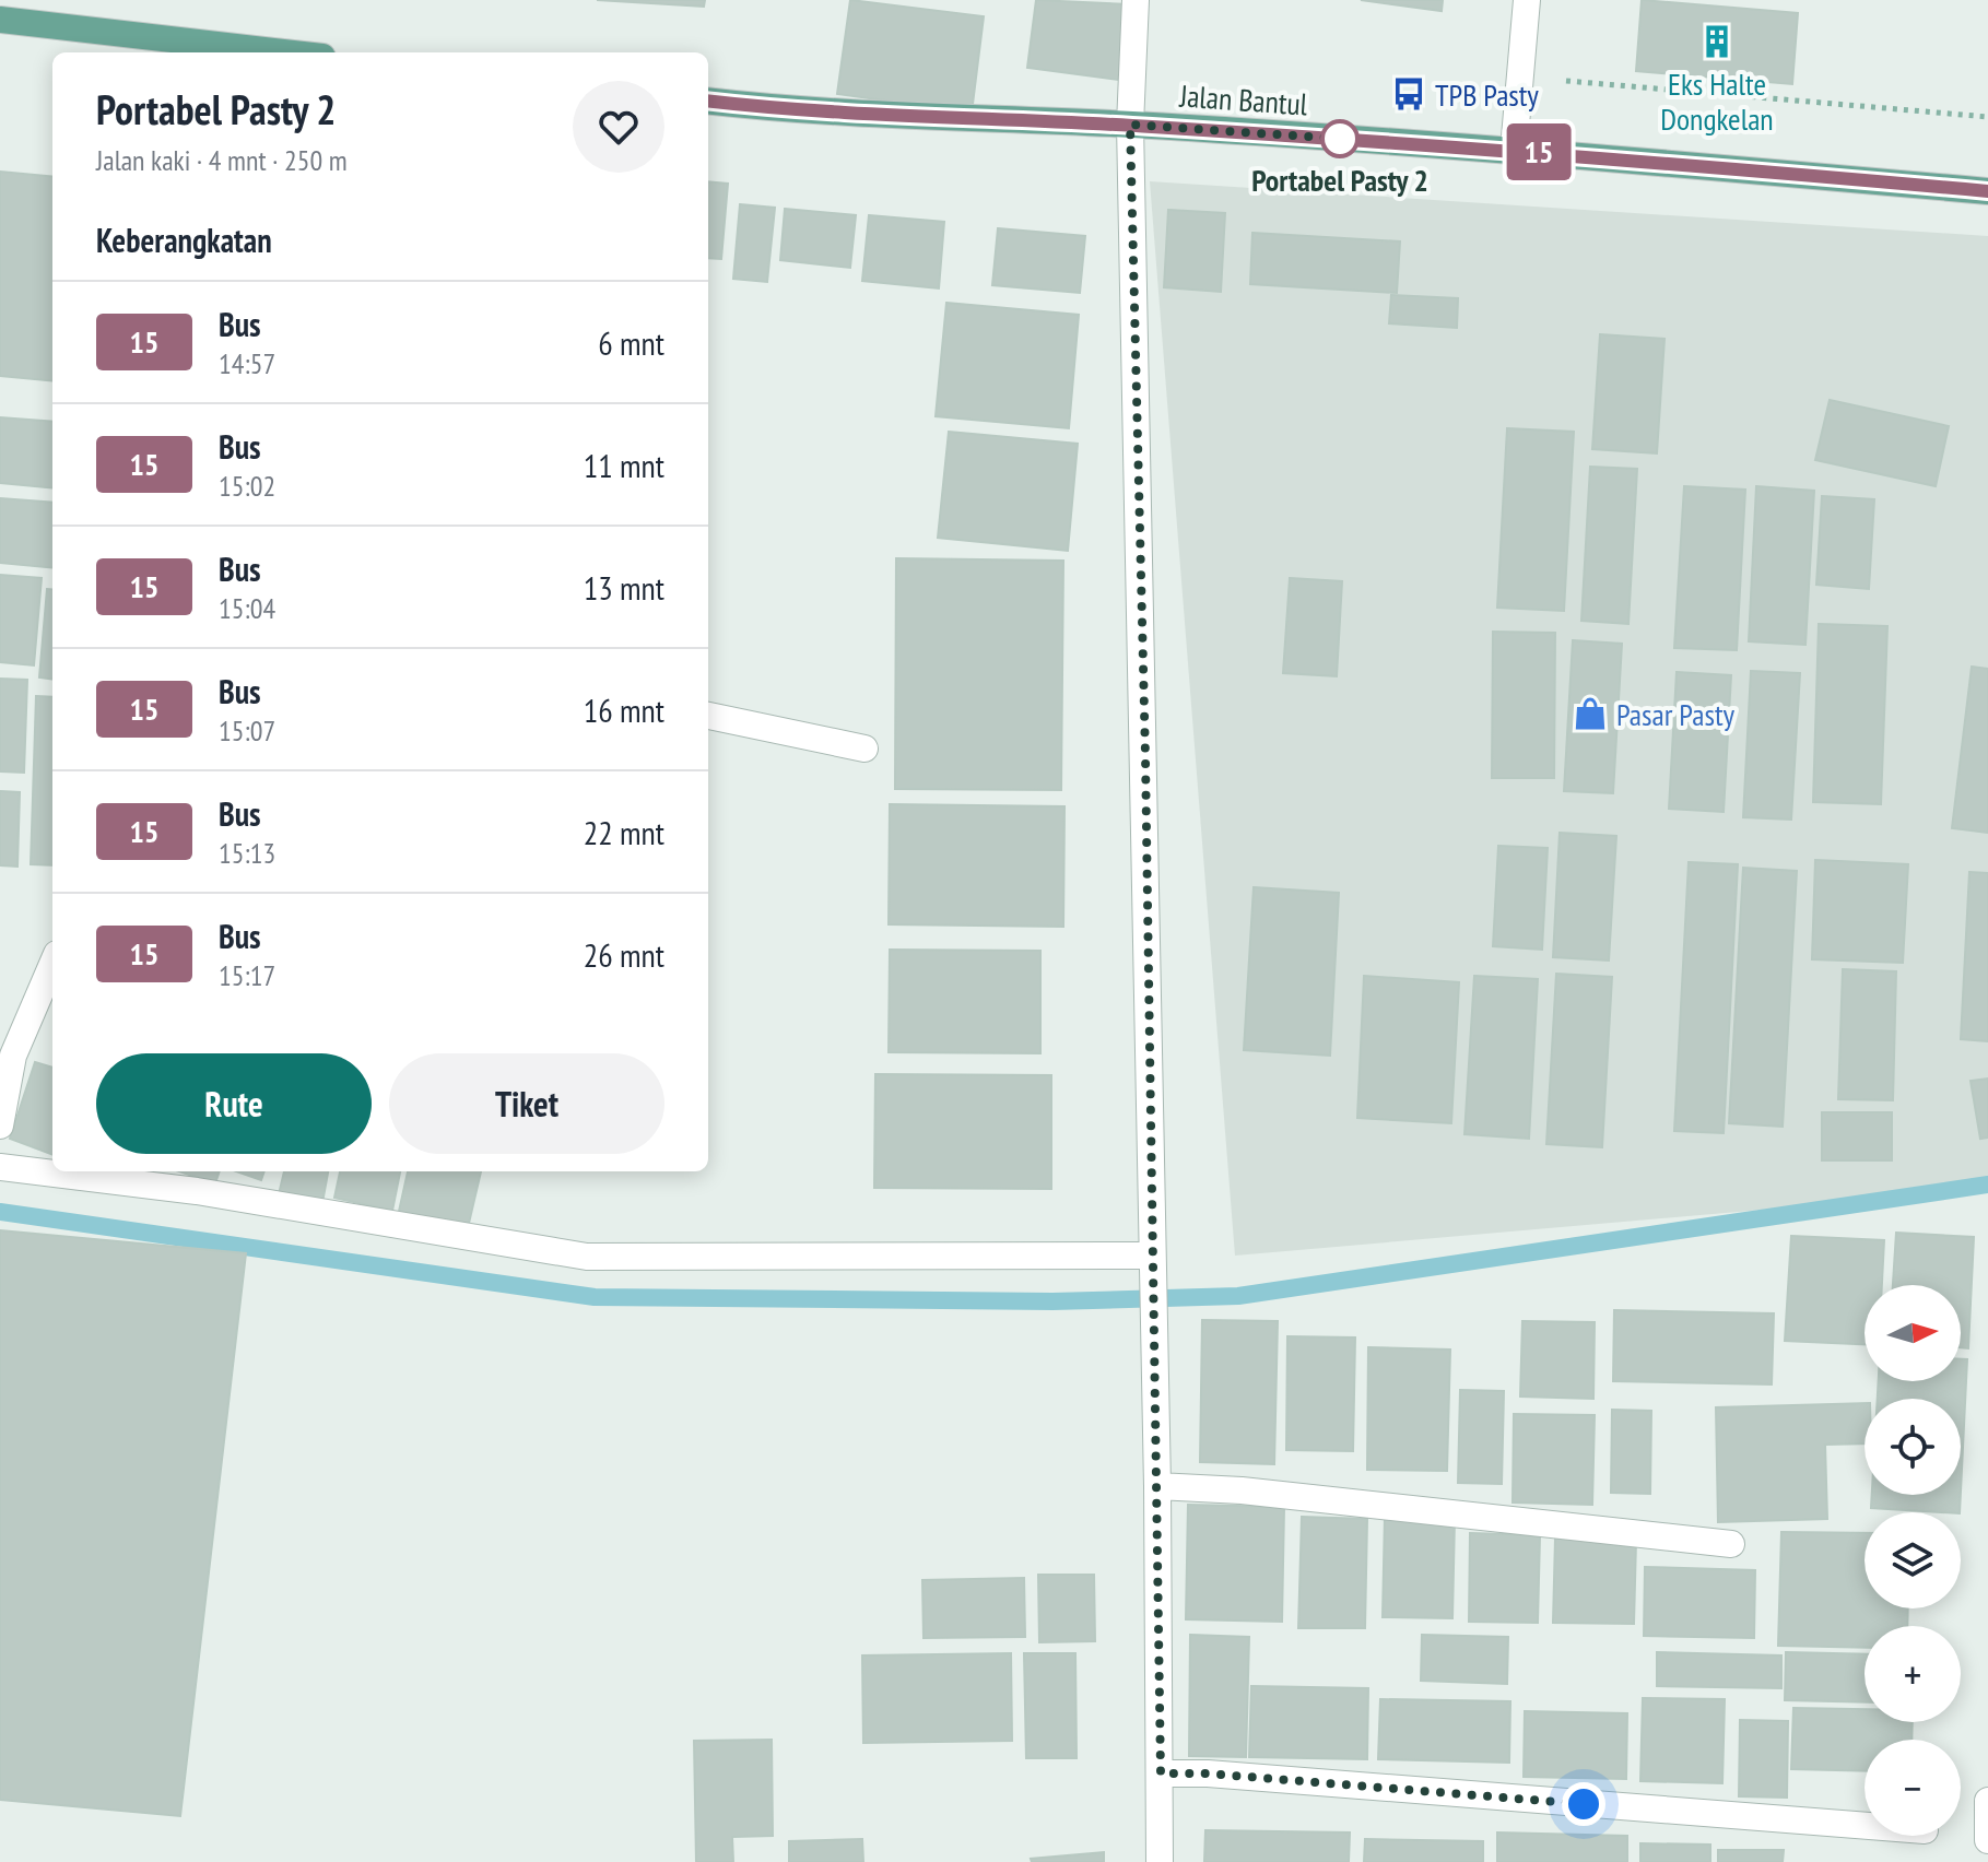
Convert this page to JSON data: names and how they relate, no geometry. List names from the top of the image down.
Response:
{
  "streets": {
    "main road": ["Jalan Bantul"]
  },
  "places": {
    "building": ["Eks Halte Dongkelan"],
    "bus stop": ["TPB Pasty"],
    "other": ["Portabel Pasty 2"],
    "shop": ["Pasar Pasty"]
  },
  "lines": ["bus line 15"],
  "north": "right",
  "page": {
    "on_map": "15",
    "heading": [
      ["Portabel Pasty 2", "Jalan kaki · 4 mnt · 250 m"],
      "Keberangkatan"
    ],
    "list": [
      {
        "mark": "15",
        "name": "Bus",
        "note": "14:57",
        "value": "6 mnt"
      },
      {
        "mark": "15",
        "name": "Bus",
        "note": "15:02",
        "value": "11 mnt"
      },
      {
        "mark": "15",
        "name": "Bus",
        "note": "15:04",
        "value": "13 mnt"
      },
      {
        "mark": "15",
        "name": "Bus",
        "note": "15:07",
        "value": "16 mnt"
      },
      {
        "mark": "15",
        "name": "Bus",
        "note": "15:13",
        "value": "22 mnt"
      },
      {
        "mark": "15",
        "name": "Bus",
        "note": "15:17",
        "value": "26 mnt"
      }
    ],
    "buttons": ["Rute", "Tiket"],
    "map_buttons": ["+", "−"]
  }
}
